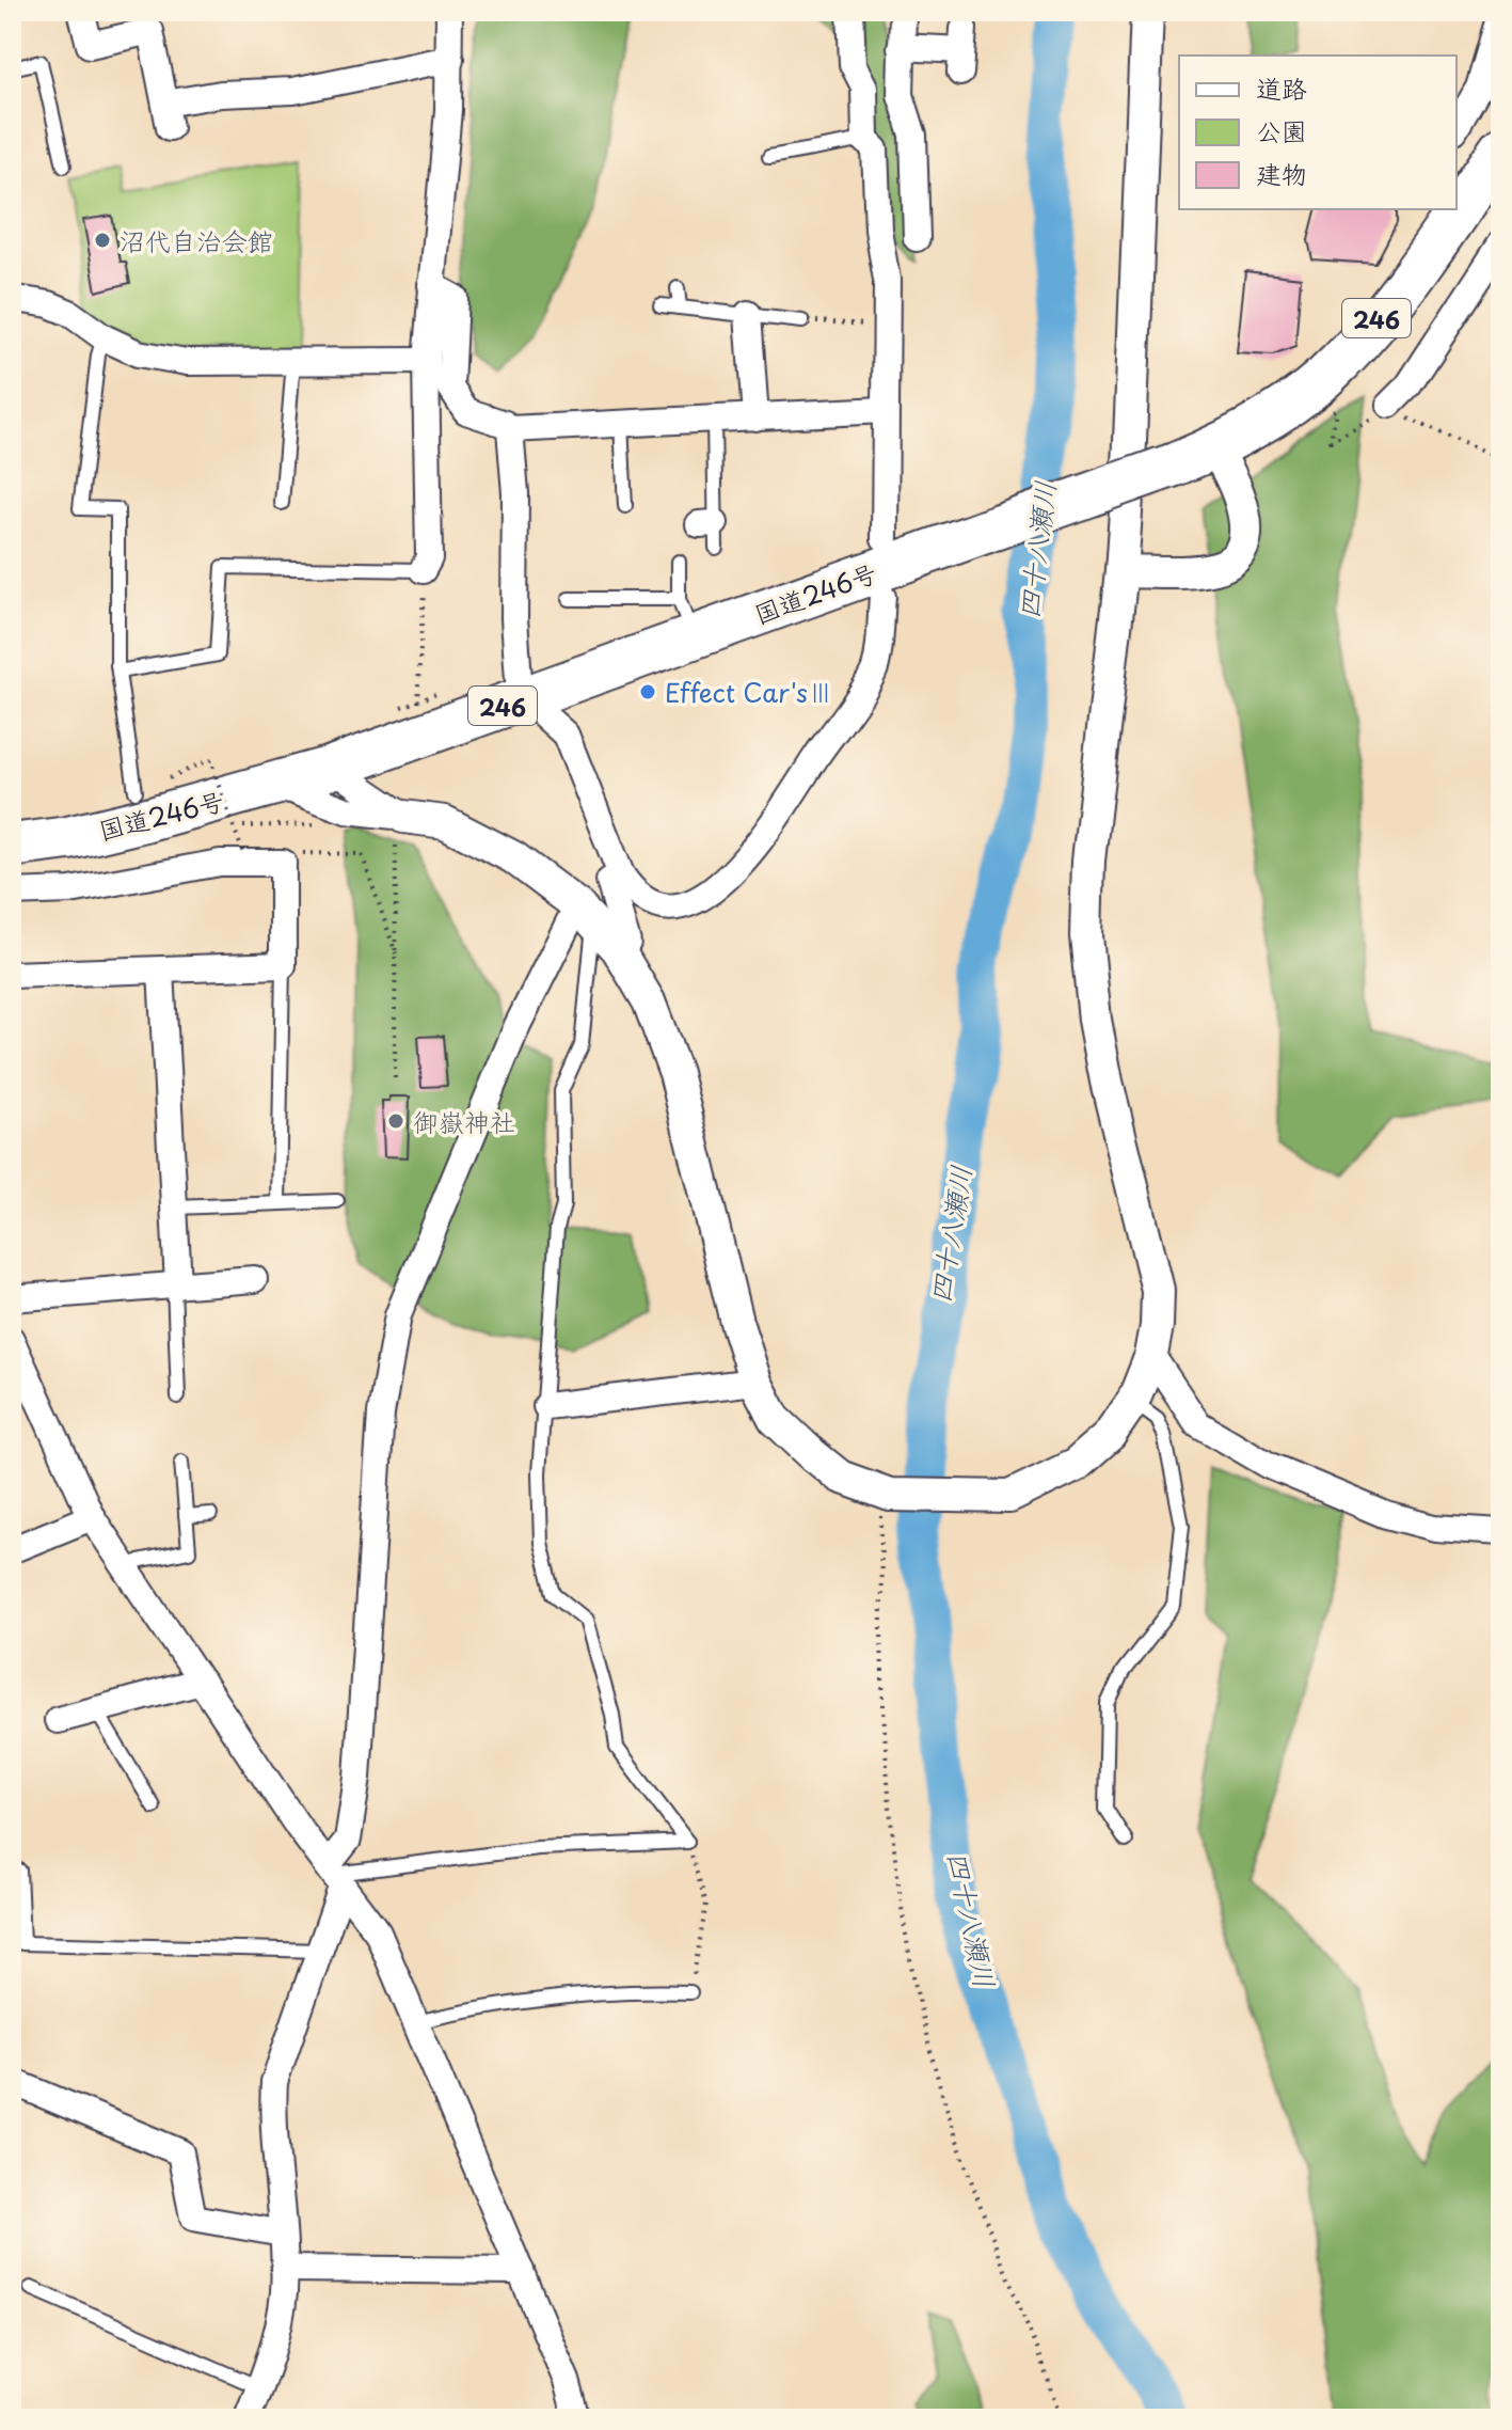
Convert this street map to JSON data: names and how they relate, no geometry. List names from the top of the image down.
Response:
{
  "streets": {
    "highway": ["246", "国道246号"]
  },
  "water": ["四十八瀬川"],
  "places": ["沼代自治会館", "Effect Car'sⅢ", "御嶽神社"],
  "legend": ["道路", "公園", "建物"]
}
